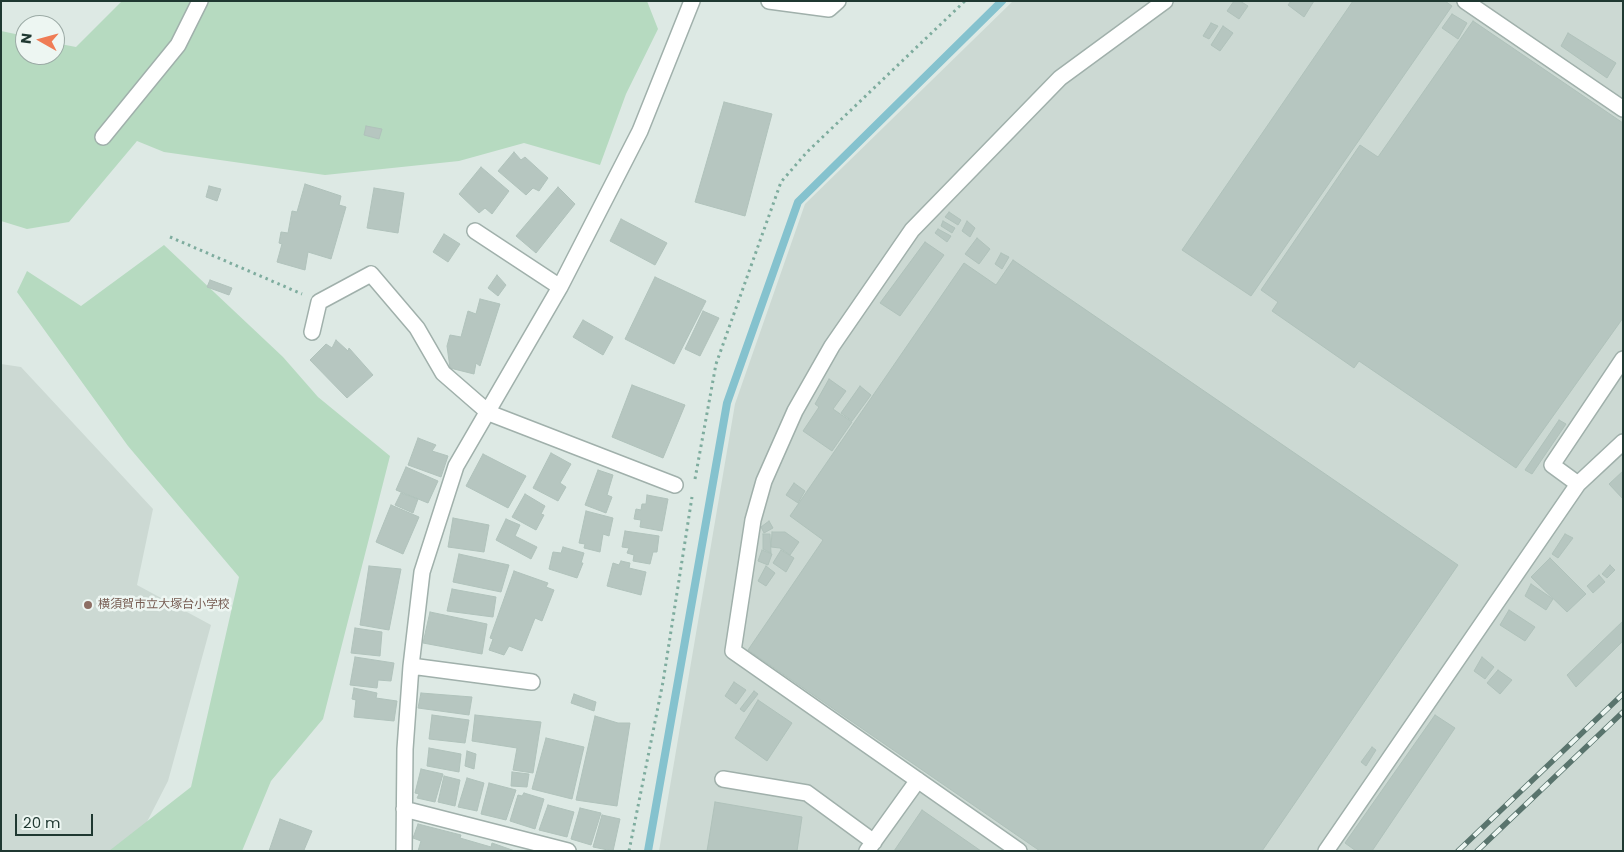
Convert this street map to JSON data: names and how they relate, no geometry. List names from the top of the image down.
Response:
{
  "places": ["横須賀市立大塚台小学校"],
  "scale_bar": "20 m",
  "north": "left"
}
